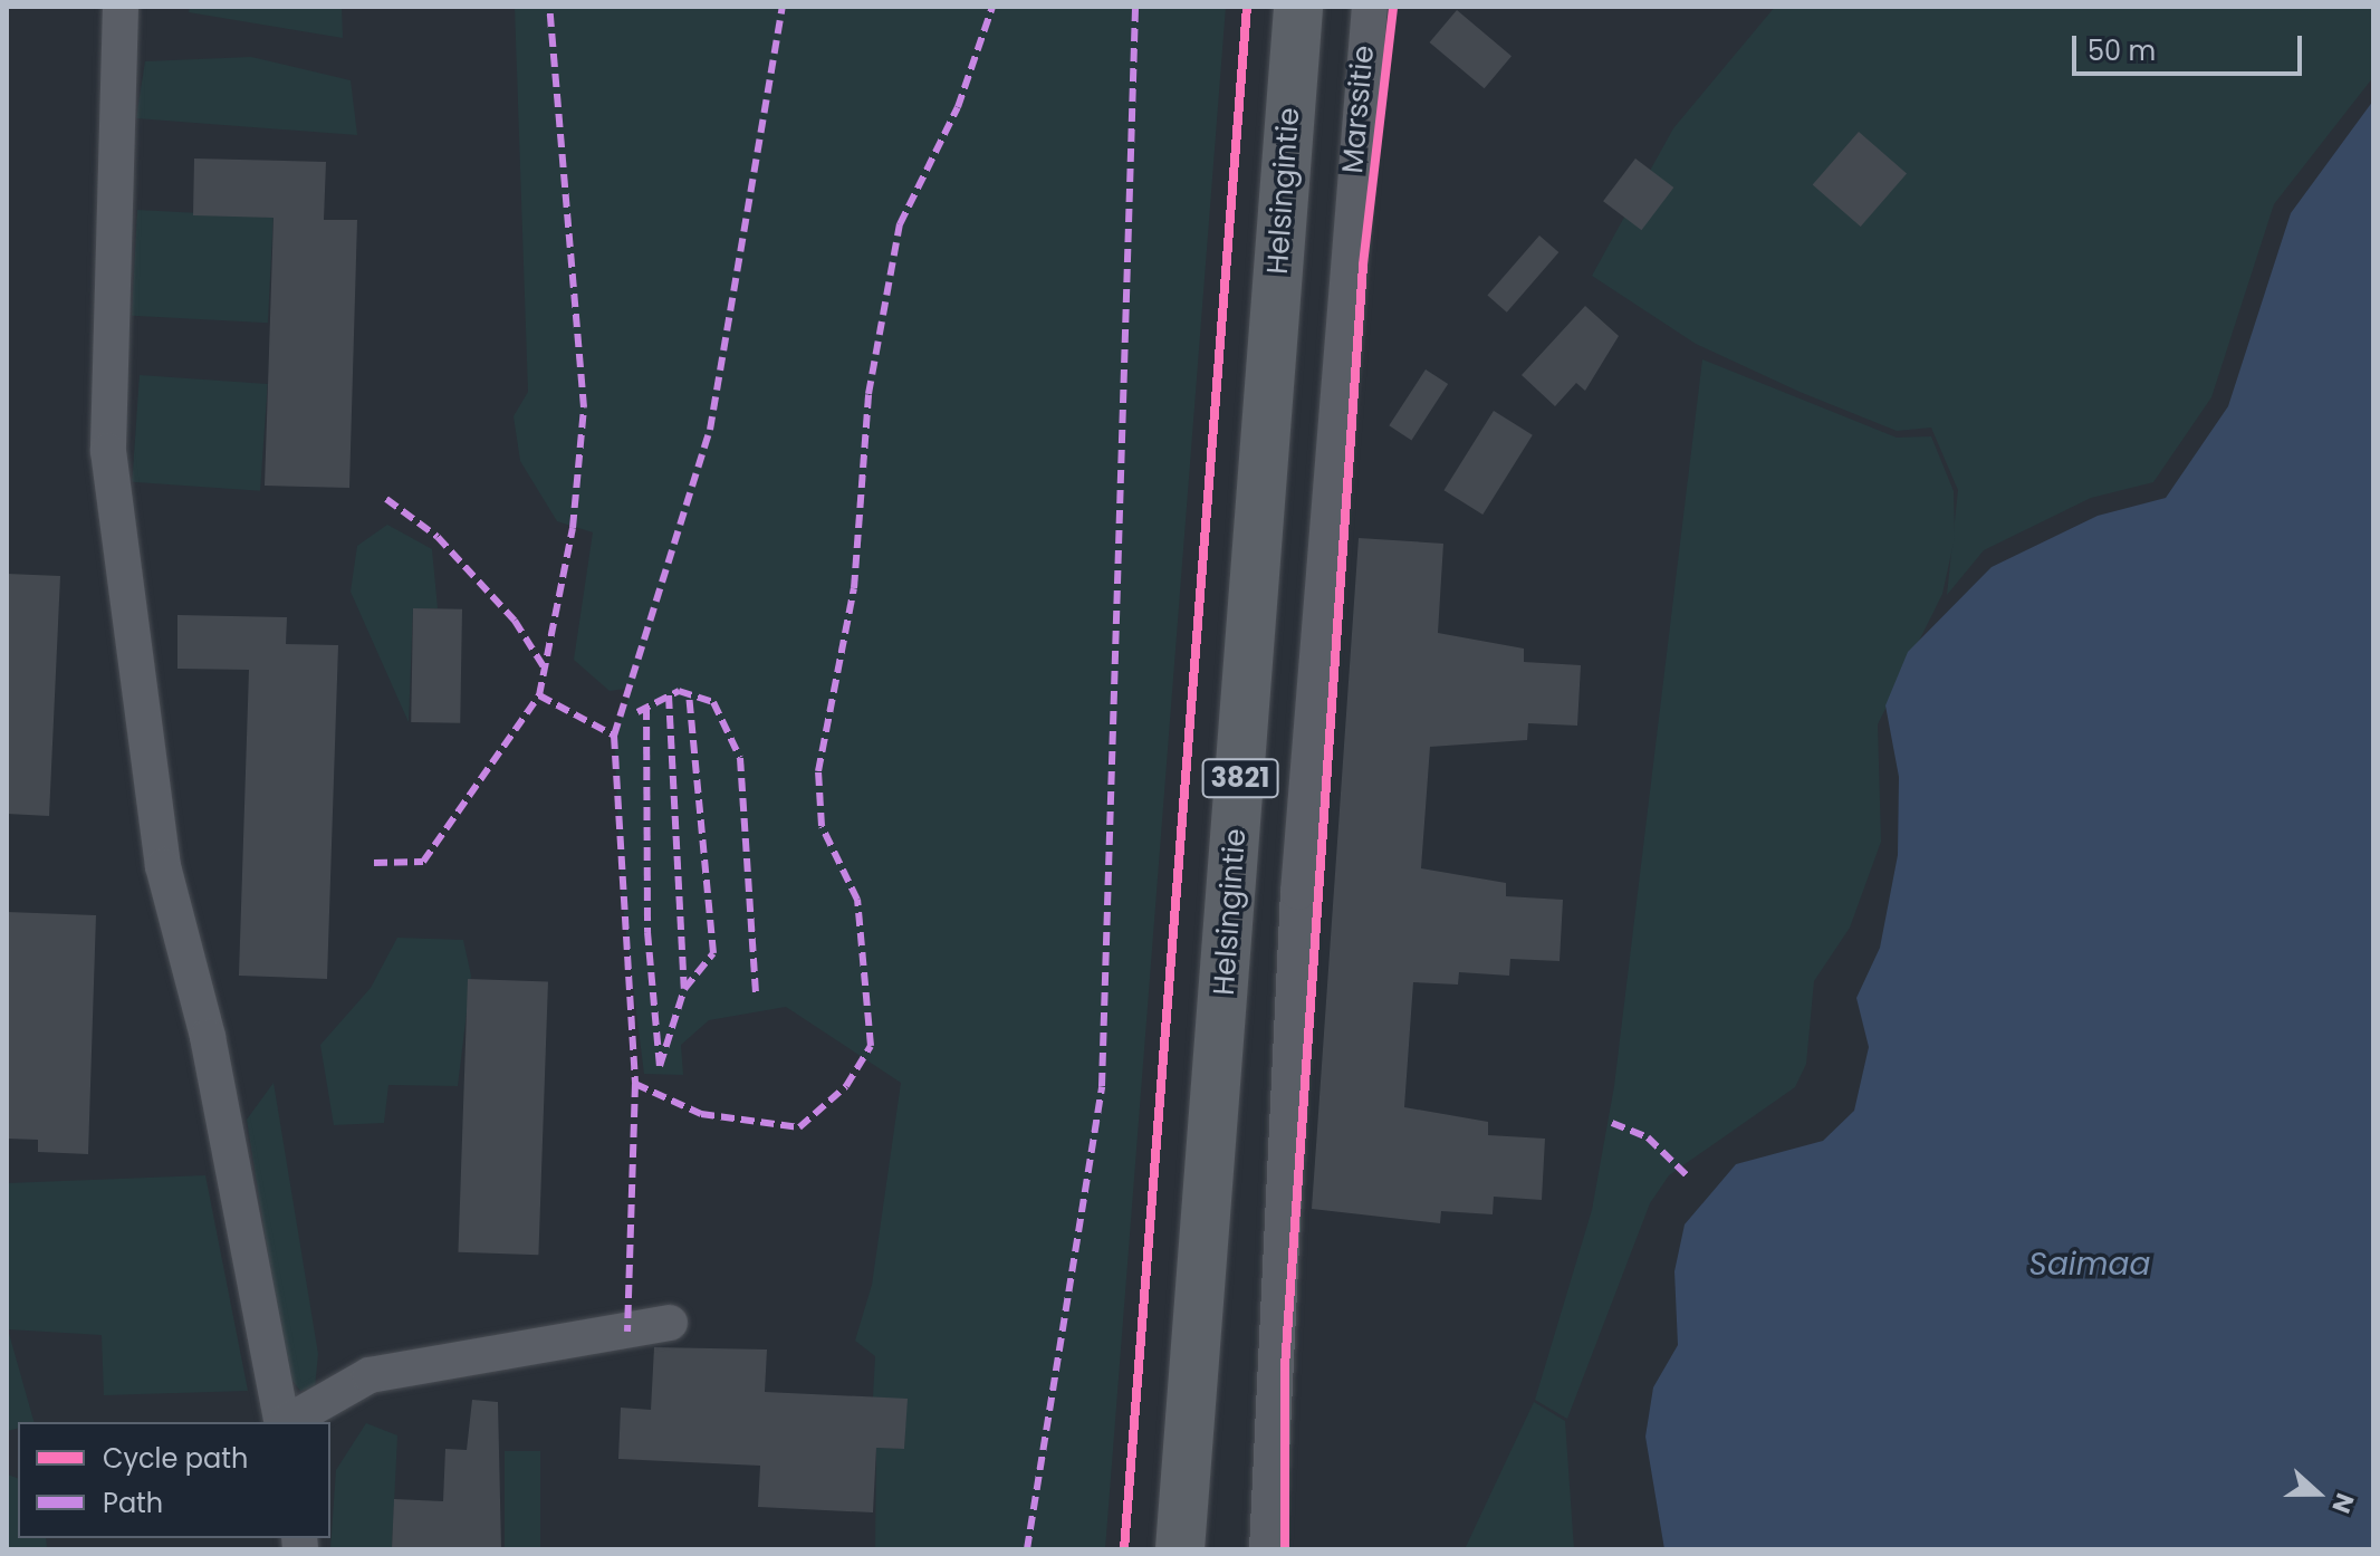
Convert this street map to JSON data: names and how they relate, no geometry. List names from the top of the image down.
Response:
{
  "streets": {
    "main road": ["Helsingintie", "3821"],
    "street": ["Marssitie"]
  },
  "water": ["Saimaa"],
  "legend": ["Cycle path", "Path"],
  "scale_bar": "50 m",
  "north": "right"
}
